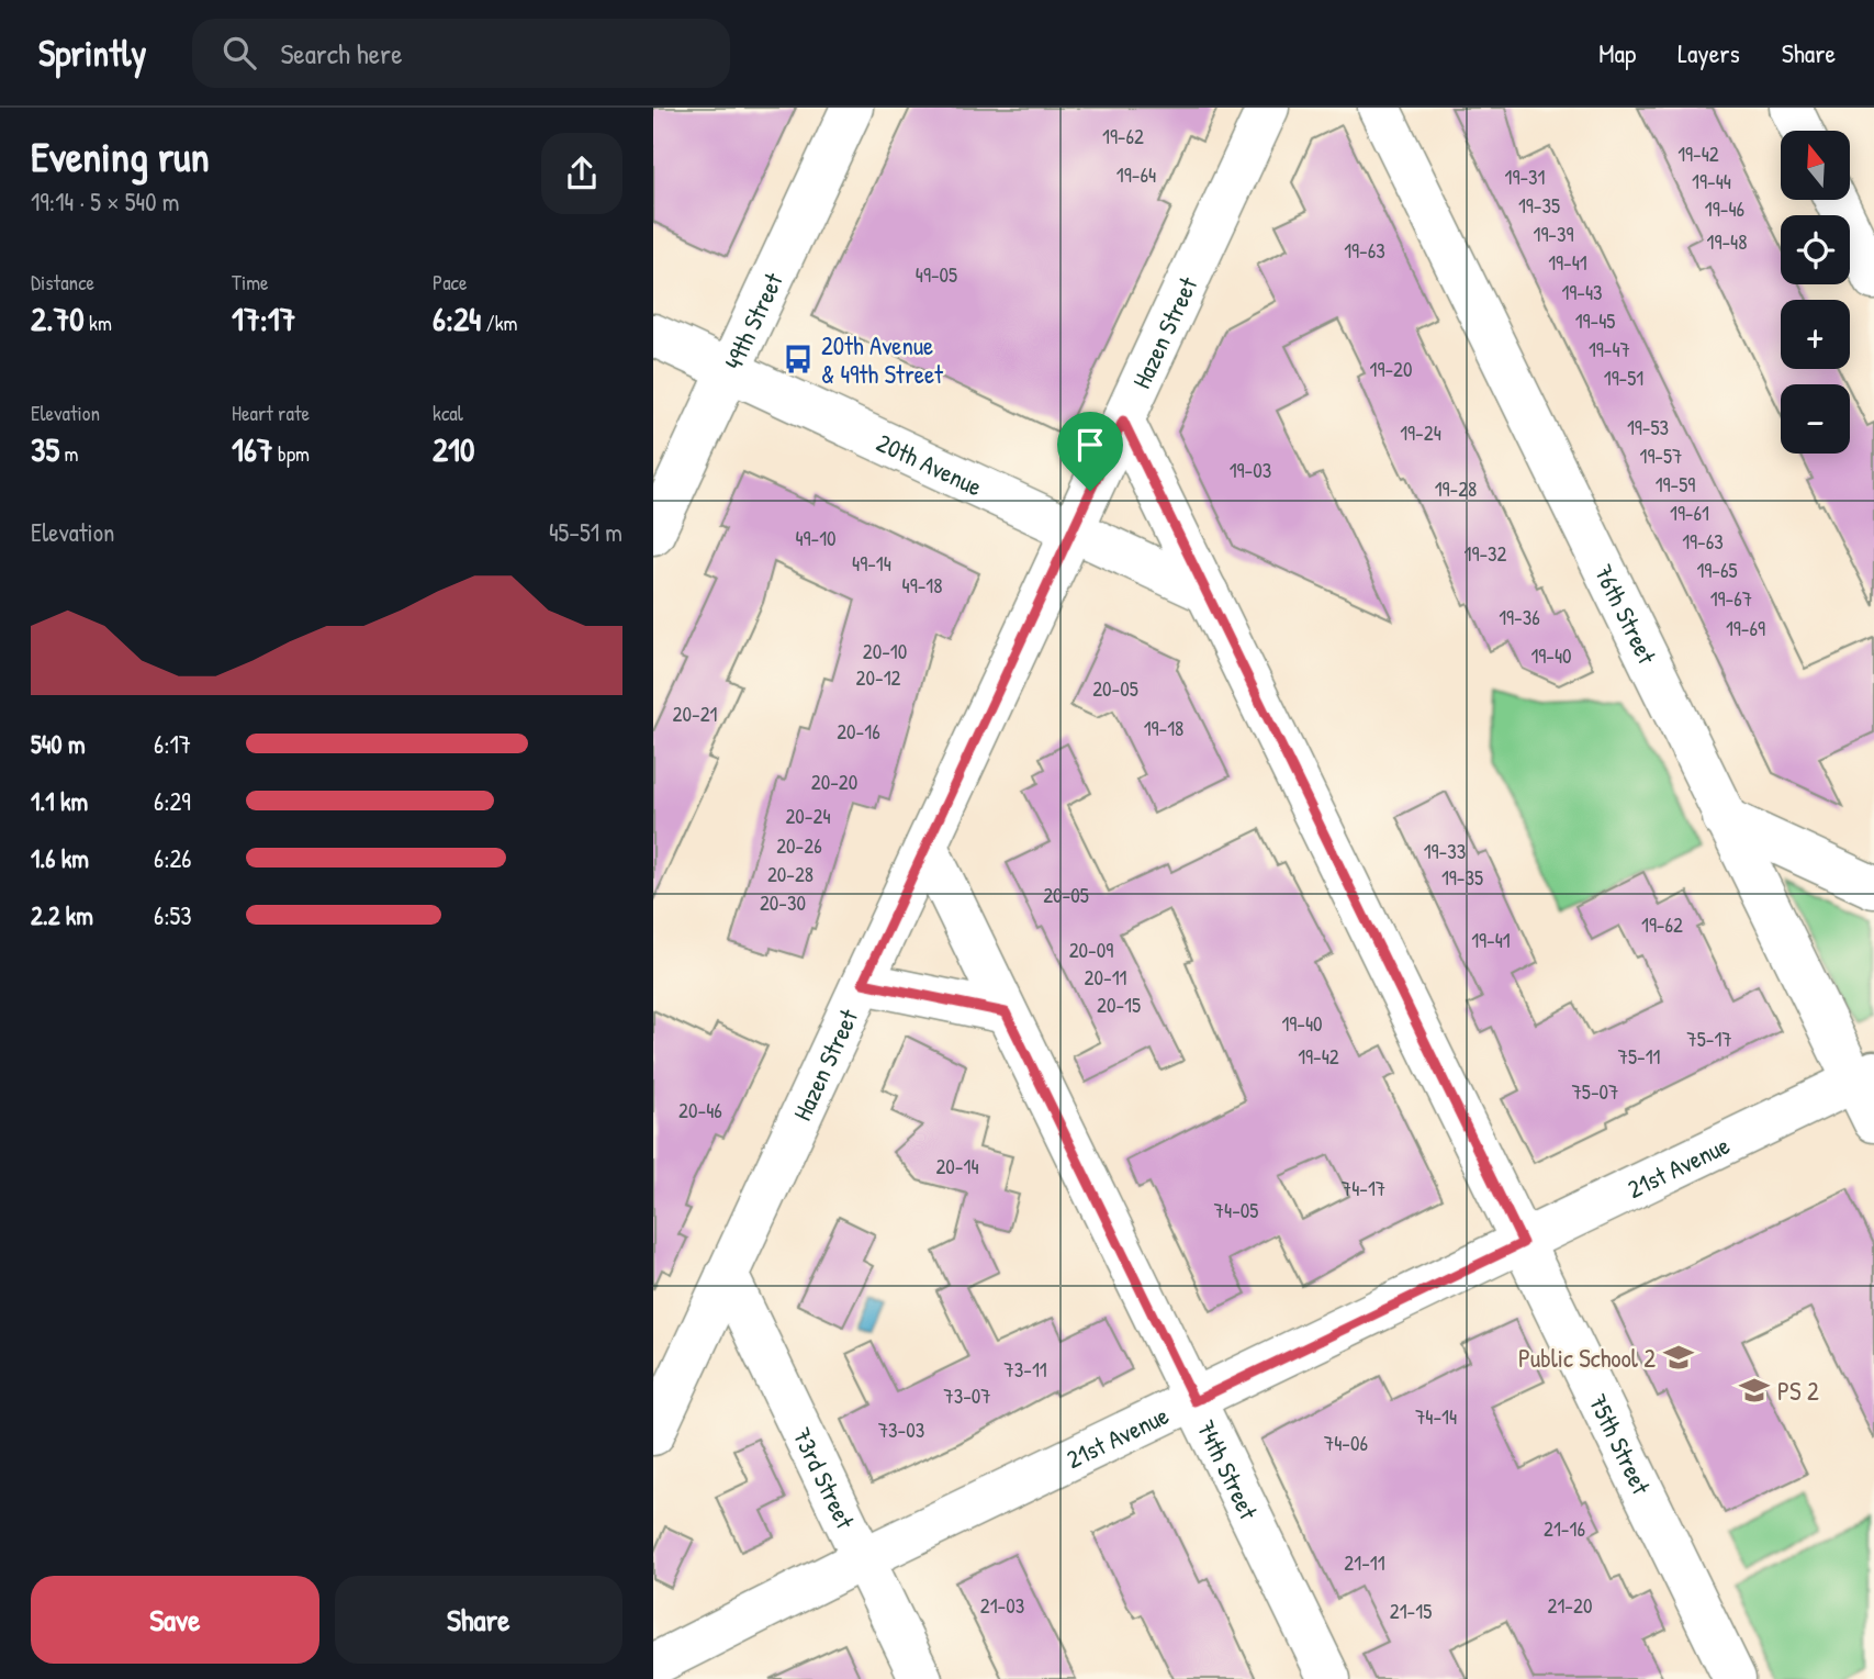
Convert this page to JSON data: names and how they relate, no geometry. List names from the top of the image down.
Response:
{
  "streets": {
    "street": [
      "49th Street",
      "Hazen Street",
      "20th Avenue",
      "76th Street",
      "21st Avenue",
      "75th Street",
      "74th Street",
      "73rd Street"
    ]
  },
  "crossings": [
    ["49th Street", "20th Avenue"],
    ["Hazen Street", "20th Avenue"],
    ["Hazen Street", "75th Street"],
    ["Hazen Street", "74th Street"],
    ["Hazen Street", "73rd Street"],
    ["20th Avenue", "75th Street"],
    ["76th Street", "21st Avenue"],
    ["21st Avenue", "75th Street"],
    ["21st Avenue", "74th Street"],
    ["21st Avenue", "73rd Street"]
  ],
  "places": {
    "bus stop": ["20th Avenue & 49th Street"],
    "school or university": ["Public School 2", "PS 2"]
  },
  "house_numbers": [
    "19-62",
    "19-42",
    "19-64",
    "19-31",
    "19-44",
    "19-35",
    "19-46",
    "19-39",
    "19-48",
    "19-63",
    "19-41",
    "49-05",
    "19-43",
    "19-45",
    "19-47",
    "19-20",
    "19-51",
    "19-53",
    "19-24",
    "19-57",
    "19-03",
    "19-59",
    "19-28",
    "19-61",
    "49-10",
    "19-63",
    "19-32",
    "49-14",
    "19-65",
    "49-18",
    "19-67",
    "19-36",
    "19-69",
    "20-10",
    "19-40",
    "20-12",
    "20-05",
    "20-21",
    "19-18",
    "20-16",
    "20-20",
    "20-24",
    "20-26",
    "19-33",
    "20-28",
    "19-35",
    "20-05",
    "20-30",
    "19-62",
    "19-41",
    "20-09",
    "20-11",
    "20-15",
    "19-40",
    "75-17",
    "19-42",
    "75-11",
    "75-07",
    "20-46",
    "20-14",
    "74-17",
    "74-05",
    "73-11",
    "73-07",
    "74-14",
    "73-03",
    "74-06",
    "21-16",
    "21-11",
    "21-03",
    "21-20",
    "21-15"
  ],
  "north": "top",
  "page": {
    "header": "Sprintly",
    "search": "Search here",
    "nav": ["Map", "Layers", "Share"],
    "heading": ["Evening run", "19:14 · 5 × 540 m"],
    "map_buttons": ["+", "−"],
    "stats": [
      ["Distance", "2.70 km"],
      ["Time", "17:17"],
      ["Pace", "6:24 /km"],
      ["Elevation", "35 m"],
      ["Heart rate", "167 bpm"],
      ["kcal", "210"]
    ],
    "chart": ["Elevation", "45–51 m"],
    "list": [
      {
        "name": "540 m",
        "note": "6:17"
      },
      {
        "name": "1.1 km",
        "note": "6:29"
      },
      {
        "name": "1.6 km",
        "note": "6:26"
      },
      {
        "name": "2.2 km",
        "note": "6:53"
      }
    ],
    "buttons": ["Save", "Share"]
  }
}
